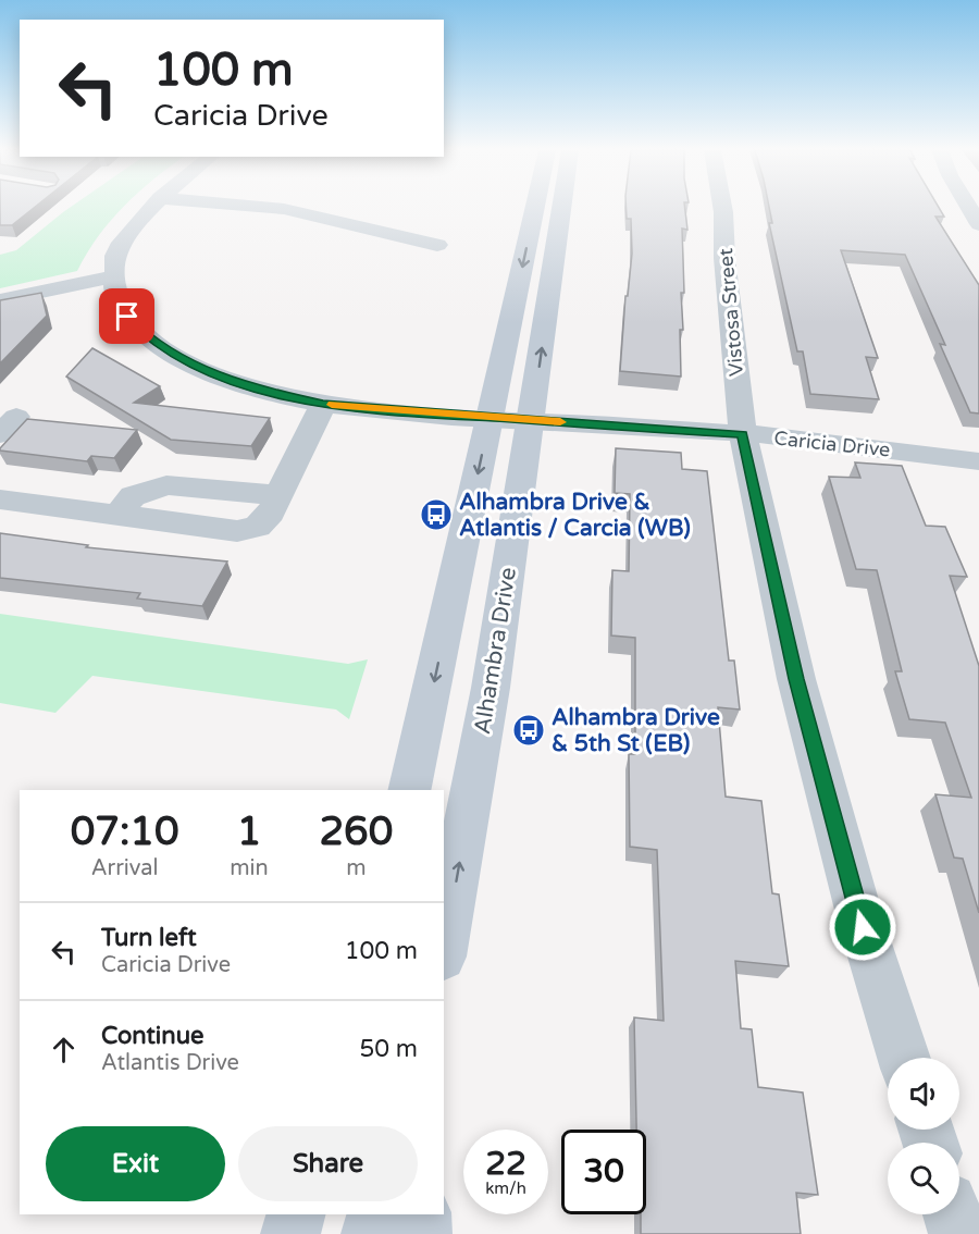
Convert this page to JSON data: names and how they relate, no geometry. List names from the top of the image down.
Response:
{
  "streets": {
    "main road": ["Alhambra Drive"],
    "street": ["Vistosa Street", "Caricia Drive"]
  },
  "crossings": [
    ["Vistosa Street", "Caricia Drive"],
    ["Caricia Drive", "Alhambra Drive"]
  ],
  "places": {
    "bus stop": ["Alhambra Drive & Atlantis / Carcia (WB)", "Alhambra Drive & 5th St (EB)"]
  },
  "page": {
    "turn": ["100 m", "Caricia Drive"],
    "eta": [
      "07:10",
      "Arrival",
      "1",
      "min",
      "260",
      "m"
    ],
    "list": [
      {
        "name": "Turn left",
        "note": "Caricia Drive",
        "value": "100 m"
      },
      {
        "name": "Continue",
        "note": "Atlantis Drive",
        "value": "50 m"
      }
    ],
    "buttons": ["Exit", "Share"],
    "speed": "22 km/h",
    "limit": "30"
  }
}
